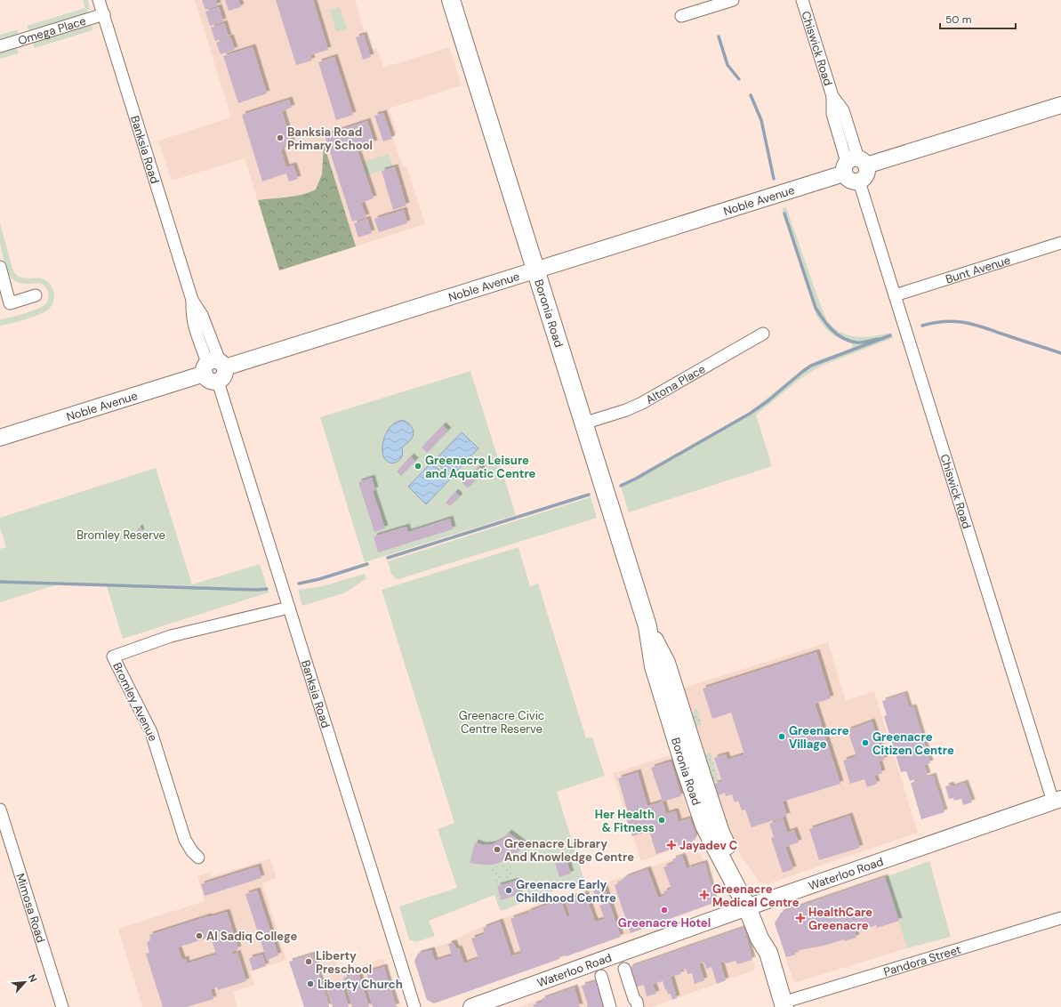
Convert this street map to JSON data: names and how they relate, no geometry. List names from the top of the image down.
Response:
{
  "streets": {
    "main road": ["Boronia Road"],
    "street": [
      "Omega Place",
      "Chiswick Road",
      "Banksia Road",
      "Noble Avenue",
      "Bunt Avenue",
      "Altona Place",
      "Bromley Avenue",
      "Waterloo Road",
      "Mimosa Road",
      "Pandora Street"
    ]
  },
  "crossings": [
    ["Omega Place", "Banksia Road"],
    ["Chiswick Road", "Noble Avenue"],
    ["Chiswick Road", "Bunt Avenue"],
    ["Chiswick Road", "Waterloo Road"],
    ["Banksia Road", "Noble Avenue"],
    ["Banksia Road", "Bromley Avenue"],
    ["Noble Avenue", "Boronia Road"],
    ["Boronia Road", "Altona Place"],
    ["Boronia Road", "Waterloo Road"],
    ["Boronia Road", "Pandora Street"]
  ],
  "parks": ["Bromley Reserve", "Greenacre Civic Centre Reserve"],
  "places": {
    "other": [
      "Banksia Road Primary School",
      "Greenacre Leisure and Aquatic Centre",
      "Greenacre Village",
      "Greenacre Citizen Centre",
      "Her Health & Fitness",
      "Greenacre Library And Knowledge Centre",
      "Greenacre Early Childhood Centre",
      "Greenacre Hotel",
      "Al Sadiq College",
      "Liberty Preschool",
      "Liberty Church"
    ],
    "health": ["Jayadev C", "Greenacre Medical Centre", "HealthCare Greenacre"]
  },
  "scale_bar": "50 m",
  "north": "top right"
}
